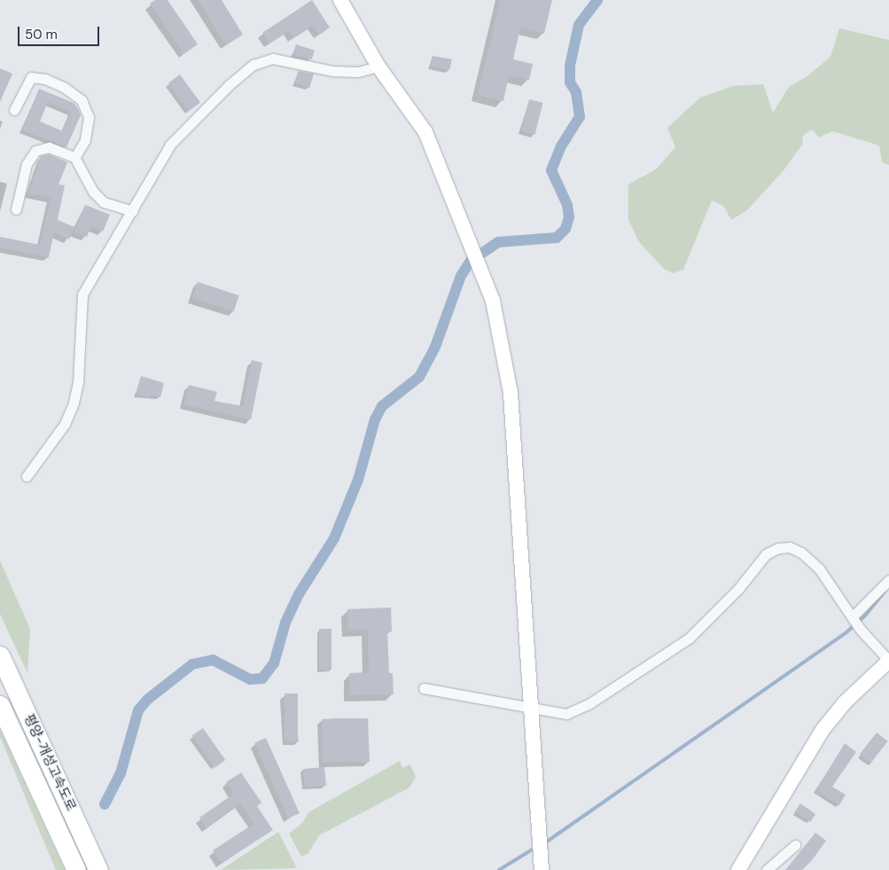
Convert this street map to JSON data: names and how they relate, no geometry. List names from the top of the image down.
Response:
{
  "streets": {
    "highway": ["평양-개성고속도로"]
  },
  "scale_bar": "50 m"
}
